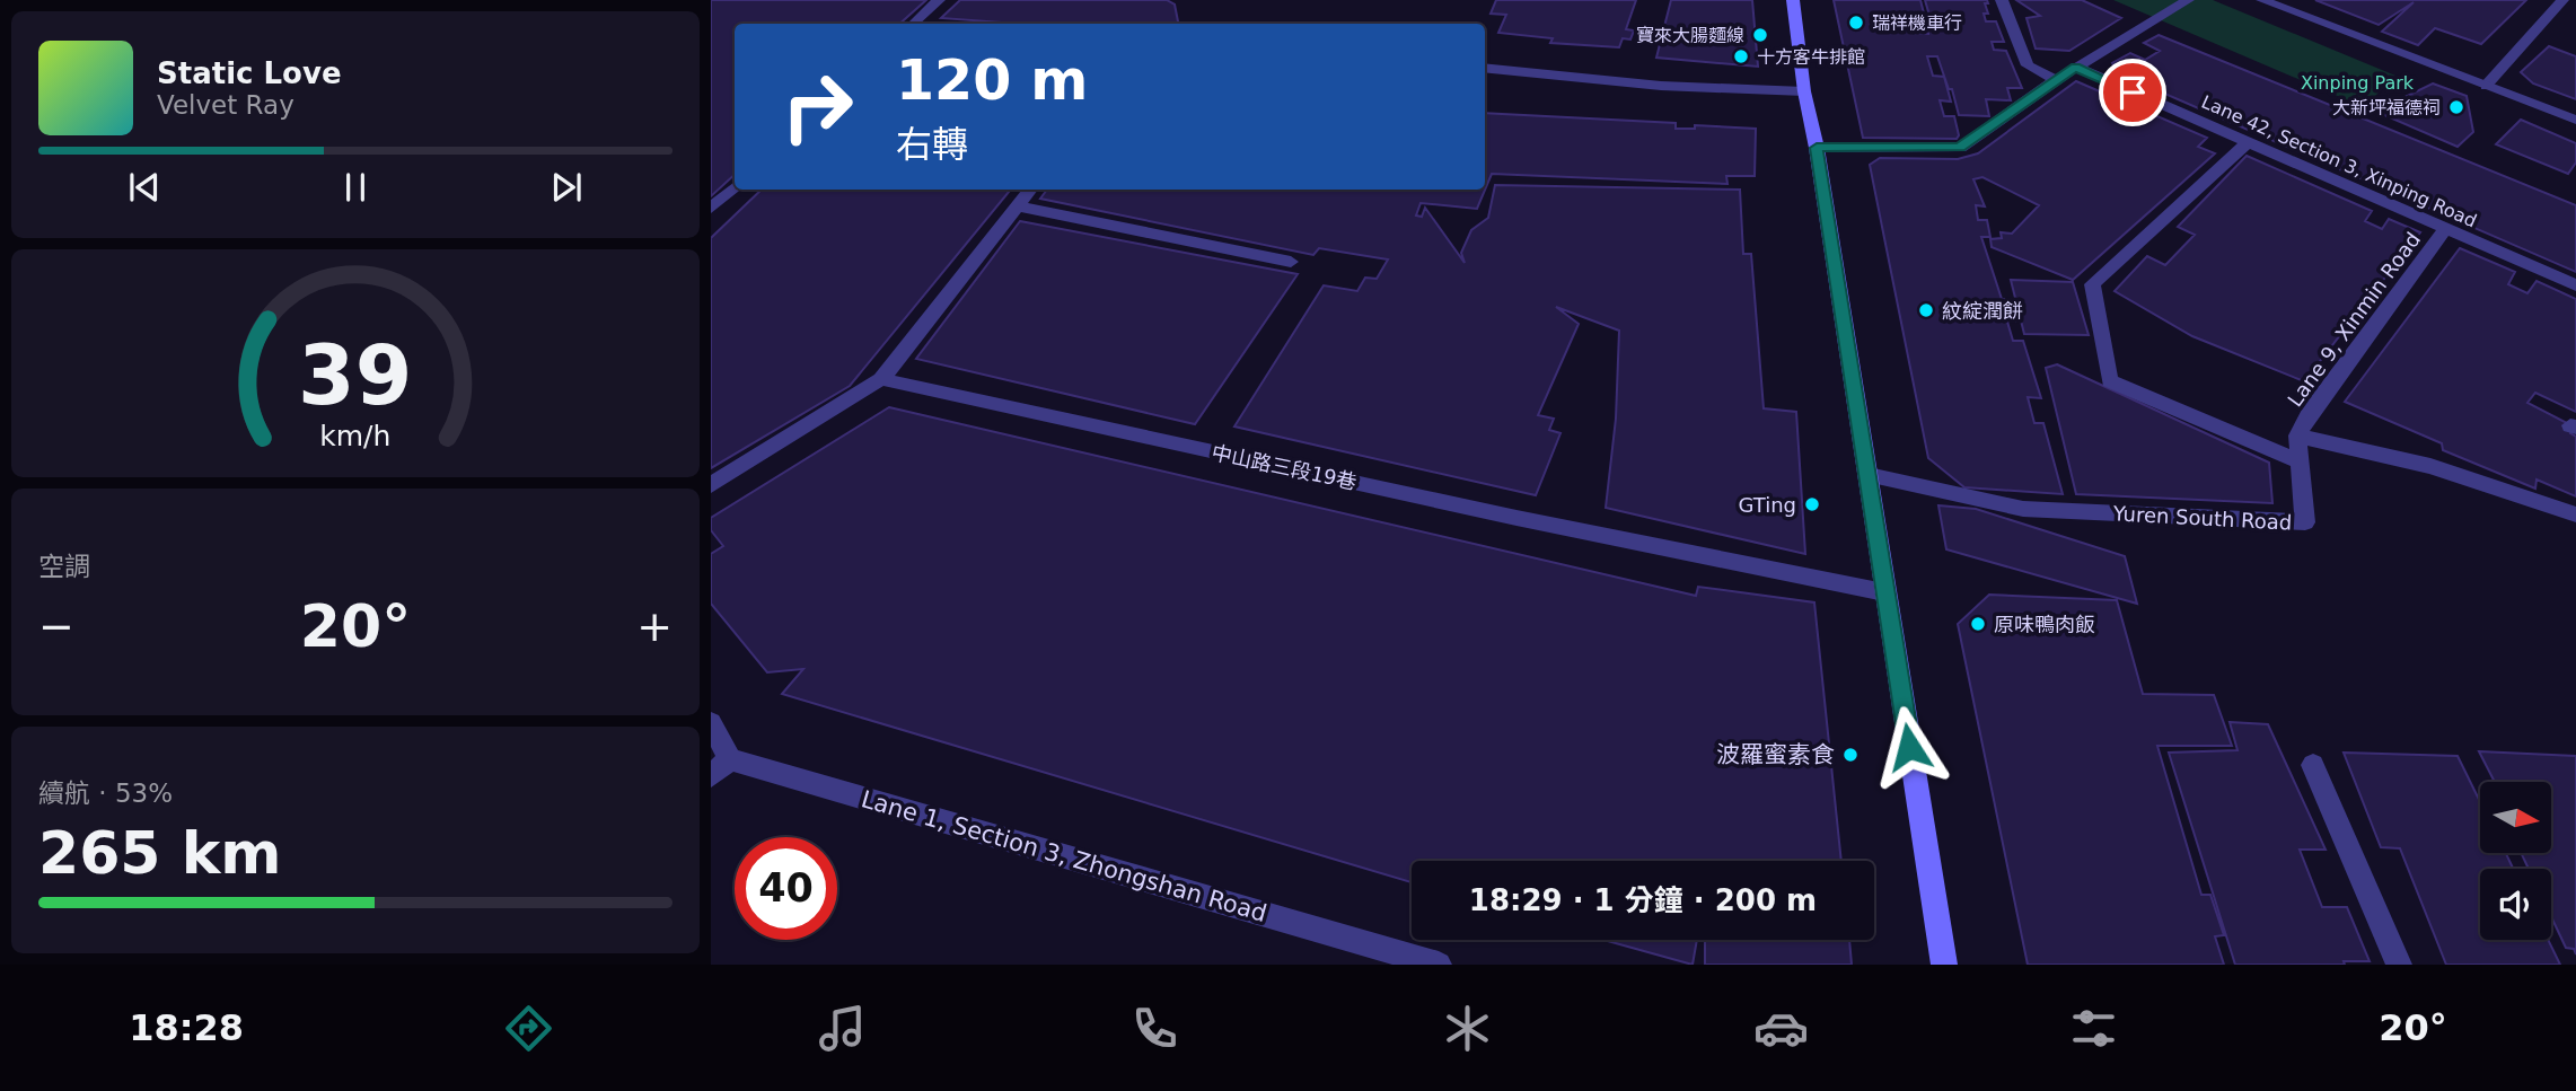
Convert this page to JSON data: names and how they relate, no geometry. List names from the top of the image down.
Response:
{
  "streets": {
    "street": [
      "Lane 42, Section 3, Xinping Road",
      "Lane 9, Xinmin Road",
      "中山路三段19巷",
      "Yuren South Road",
      "Lane 1, Section 3, Zhongshan Road"
    ]
  },
  "crossings": [
    ["Lane 42, Section 3, Xinping Road", "Lane 9, Xinmin Road"],
    ["Lane 9, Xinmin Road", "Yuren South Road"]
  ],
  "parks": ["Xinping Park"],
  "places": [
    "瑞祥機車行",
    "寶來大腸麵線",
    "十方客牛排館",
    "大新坪福德祠",
    "紋綻潤餅",
    "GTing",
    "原味鴨肉飯",
    "波羅蜜素食"
  ],
  "north": "right",
  "page": {
    "turn": ["120 m", "右轉"],
    "song": ["Static Love", "Velvet Ray"],
    "tile": [
      "空調",
      ["續航 · 53%", "265 km"]
    ],
    "heat": ["−", "20°", "+"],
    "limit": "40",
    "trip": "18:29 · 1 分鐘 · 200 m",
    "tabs": ["18:28", "20°"],
    "gauge": ["39", "km/h"]
  }
}
